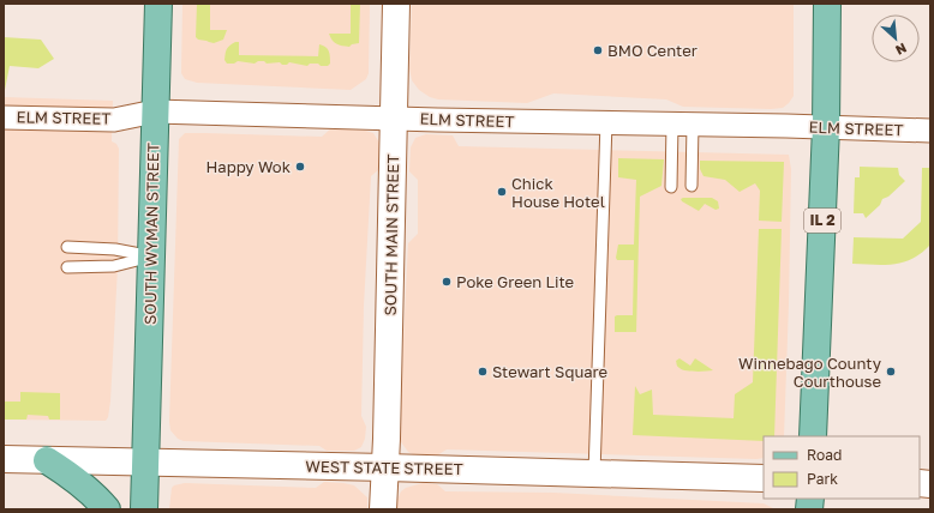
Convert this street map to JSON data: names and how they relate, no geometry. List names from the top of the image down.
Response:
{
  "streets": {
    "main road": [
      "IL 2",
      "SOUTH WYMAN STREET",
      "SOUTH MAIN STREET",
      "WEST STATE STREET"
    ],
    "street": ["ELM STREET"]
  },
  "crossings": [
    ["ELM STREET", "IL 2"],
    ["ELM STREET", "SOUTH WYMAN STREET"],
    ["ELM STREET", "SOUTH MAIN STREET"],
    ["SOUTH WYMAN STREET", "WEST STATE STREET"],
    ["SOUTH MAIN STREET", "WEST STATE STREET"]
  ],
  "places": [
    "BMO Center",
    "Happy Wok",
    "Chick House Hotel",
    "Poke Green Lite",
    "Stewart Square",
    "Winnebago County Courthouse"
  ],
  "legend": ["Road", "Park"],
  "north": "bottom right"
}
